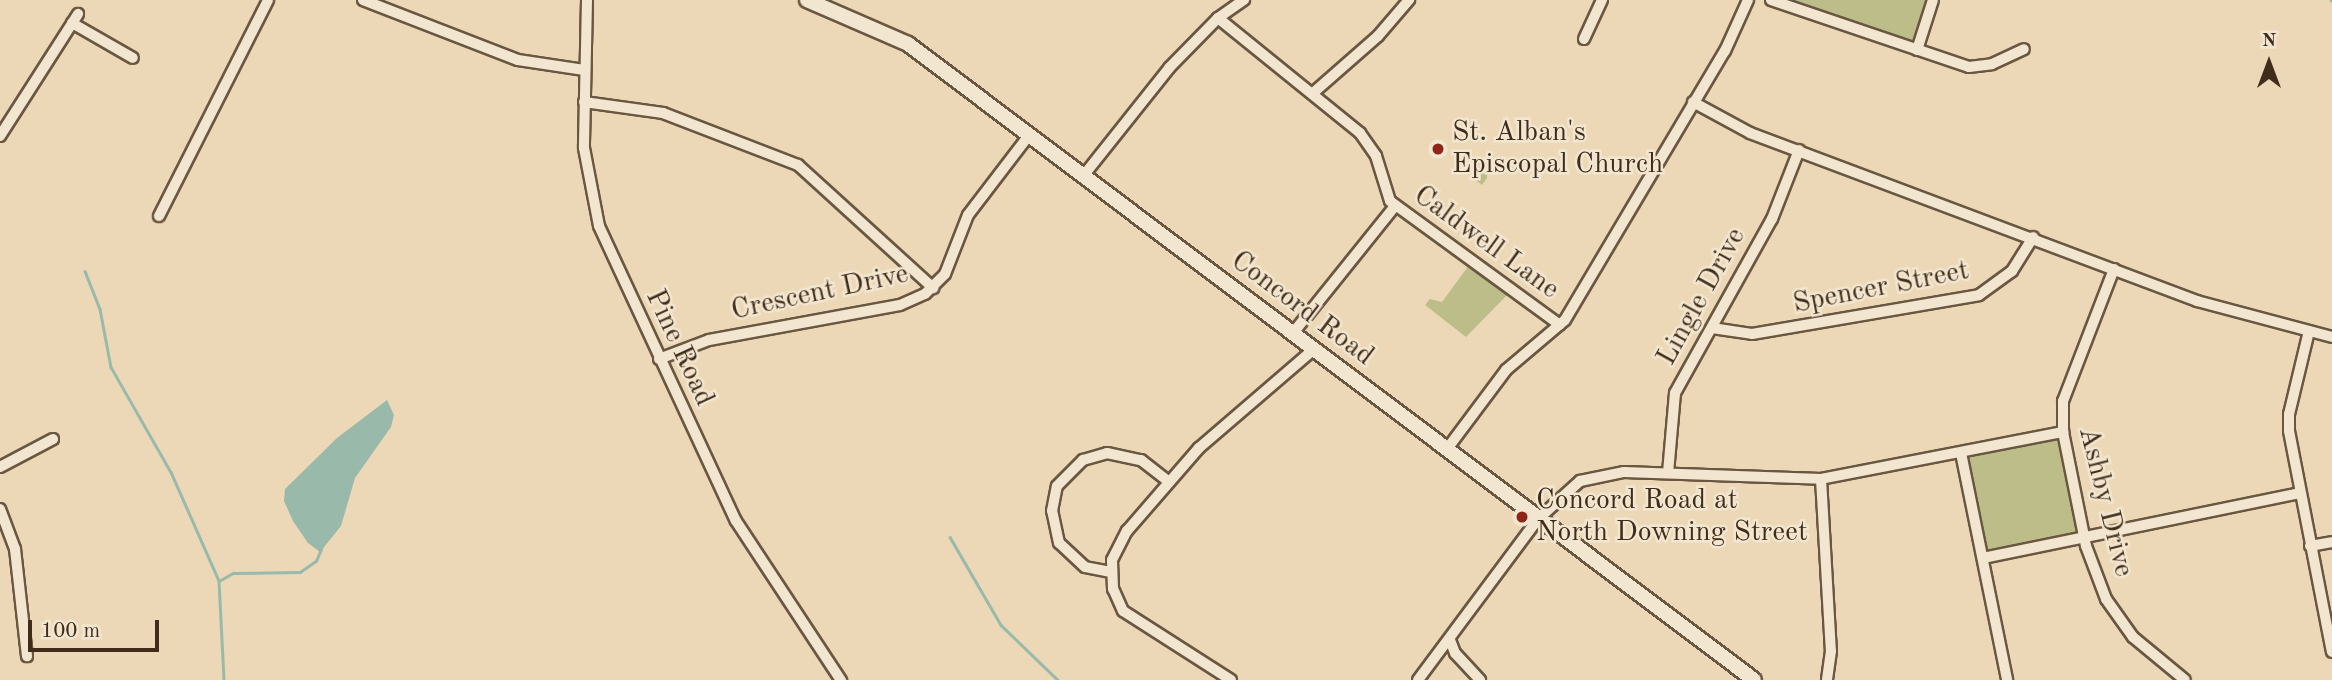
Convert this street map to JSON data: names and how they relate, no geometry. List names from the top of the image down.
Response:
{
  "streets": {
    "main road": ["Concord Road"],
    "street": [
      "Caldwell Lane",
      "Spencer Street",
      "Crescent Drive",
      "Lingle Drive",
      "Pine Road",
      "Ashby Drive"
    ]
  },
  "crossings": [
    ["Spencer Street", "Lingle Drive"],
    ["Crescent Drive", "Concord Road"],
    ["Crescent Drive", "Pine Road"]
  ],
  "places": ["St. Alban's Episcopal Church", "Concord Road at North Downing Street"],
  "scale_bar": "100 m",
  "north": "top"
}
